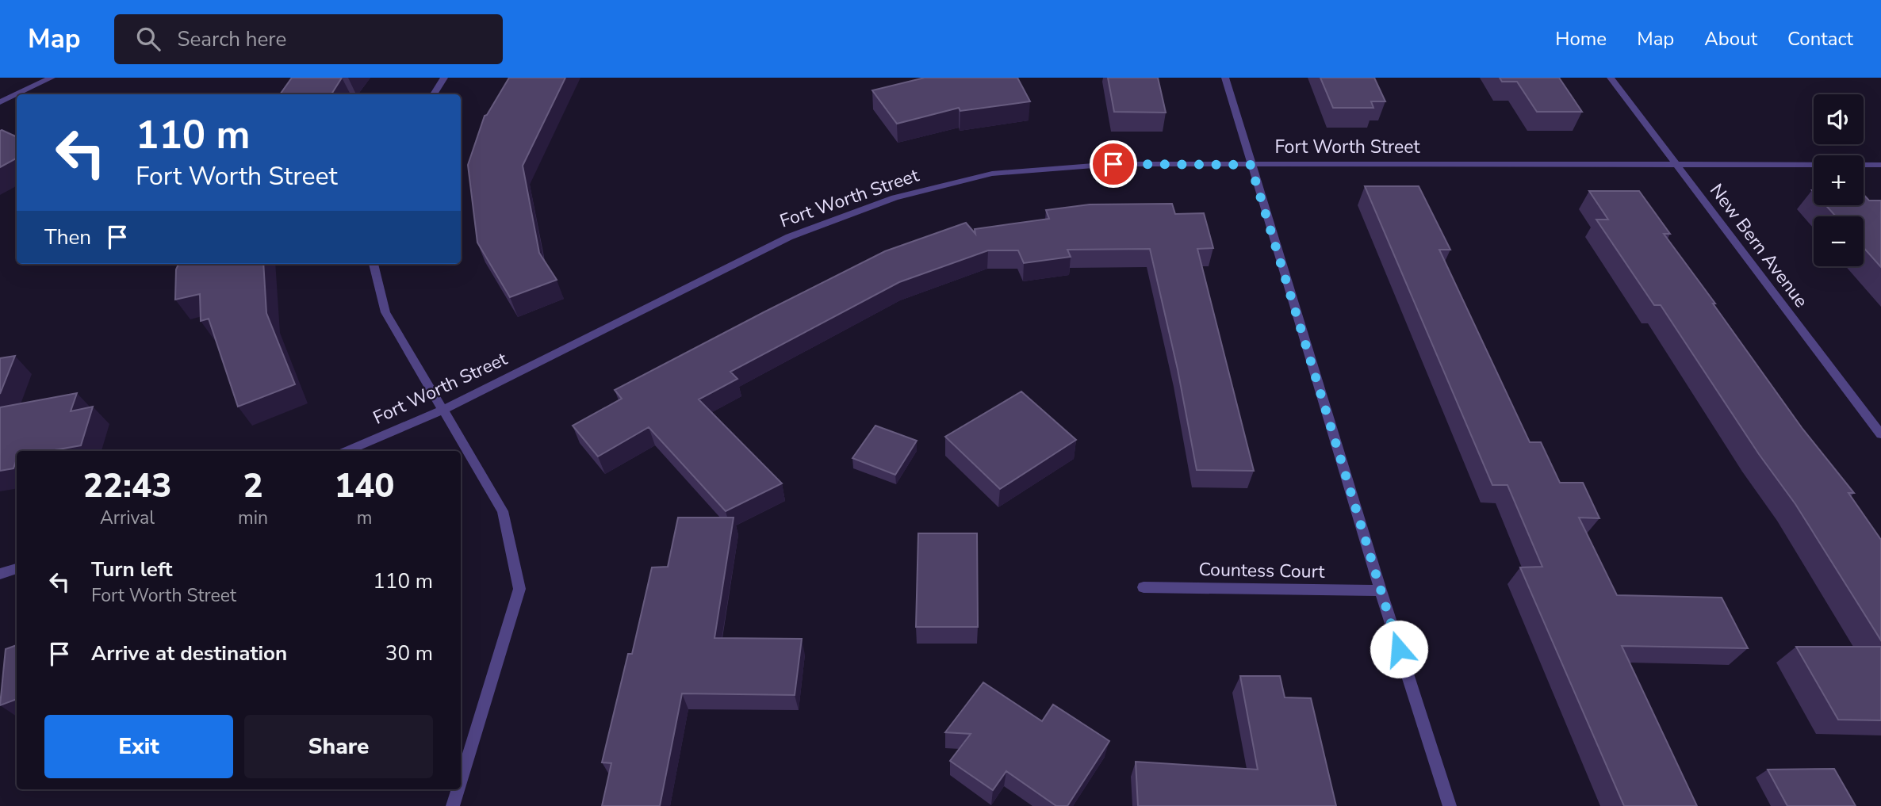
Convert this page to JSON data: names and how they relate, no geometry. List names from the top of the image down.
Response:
{
  "streets": {
    "street": ["Fort Worth Street", "New Bern Avenue", "Countess Court"]
  },
  "crossings": [
    ["Fort Worth Street", "New Bern Avenue"]
  ],
  "page": {
    "header": "Map",
    "search": "Search here",
    "nav": [
      "Home",
      "Map",
      "About",
      "Contact"
    ],
    "map_buttons": ["+", "−"],
    "turn": ["110 m", "Fort Worth Street"],
    "then": "Then",
    "eta": [
      "22:43",
      "Arrival",
      "2",
      "min",
      "140",
      "m"
    ],
    "list": [
      {
        "name": "Turn left",
        "note": "Fort Worth Street",
        "value": "110 m"
      },
      {
        "name": "Arrive at destination",
        "value": "30 m"
      }
    ],
    "buttons": ["Exit", "Share"]
  }
}
